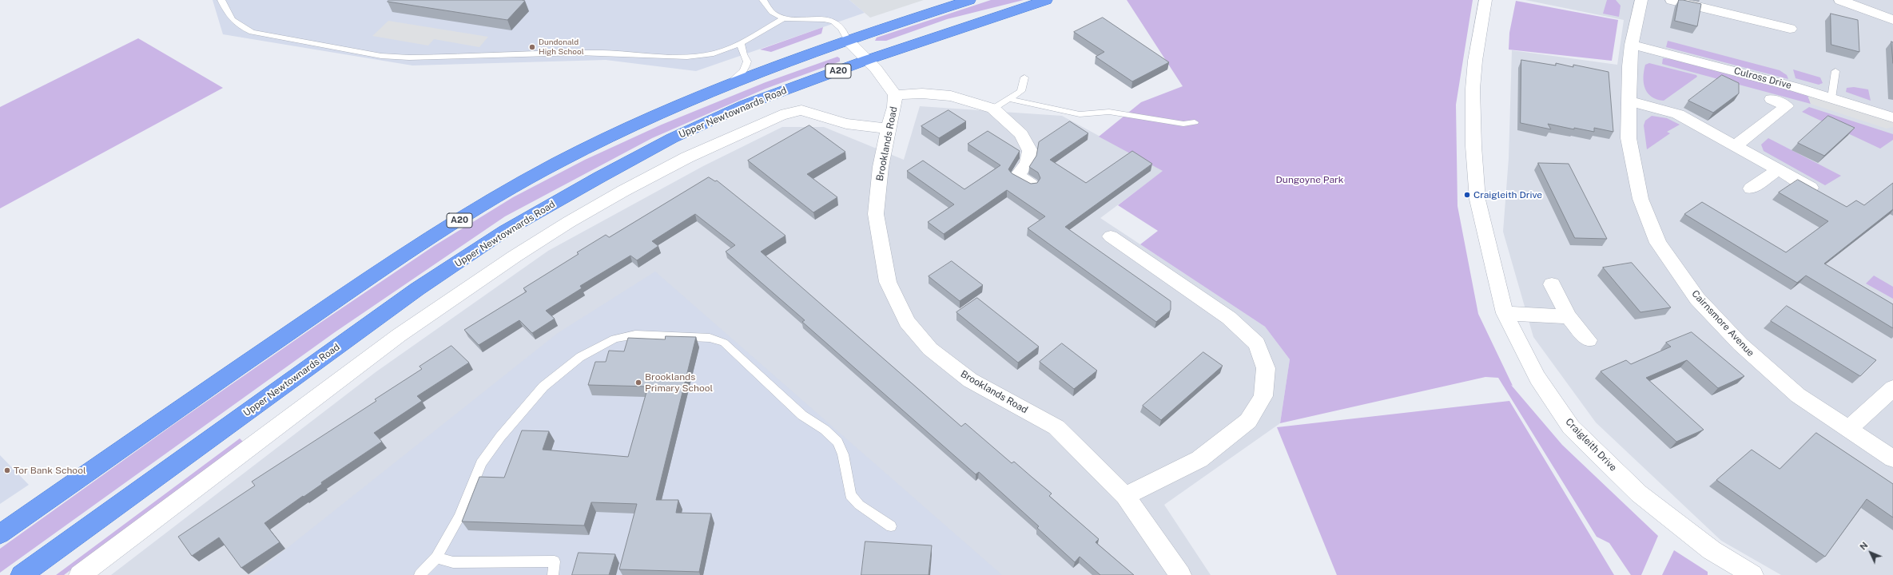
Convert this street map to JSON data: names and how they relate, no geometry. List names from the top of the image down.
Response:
{
  "streets": {
    "highway": ["A20", "Upper Newtownards Road"],
    "street": [
      "Culross Drive",
      "Brooklands Road",
      "Cairnsmore Avenue",
      "Craigleith Drive"
    ]
  },
  "crossings": [
    ["A20", "Brooklands Road"],
    ["Culross Drive", "Cairnsmore Avenue"],
    ["Upper Newtownards Road", "Brooklands Road"]
  ],
  "parks": ["Dungoyne Park"],
  "places": [
    "Dundonald High School",
    "Craigleith Drive",
    "Brooklands Primary School",
    "Tor Bank School"
  ],
  "north": "top left"
}
